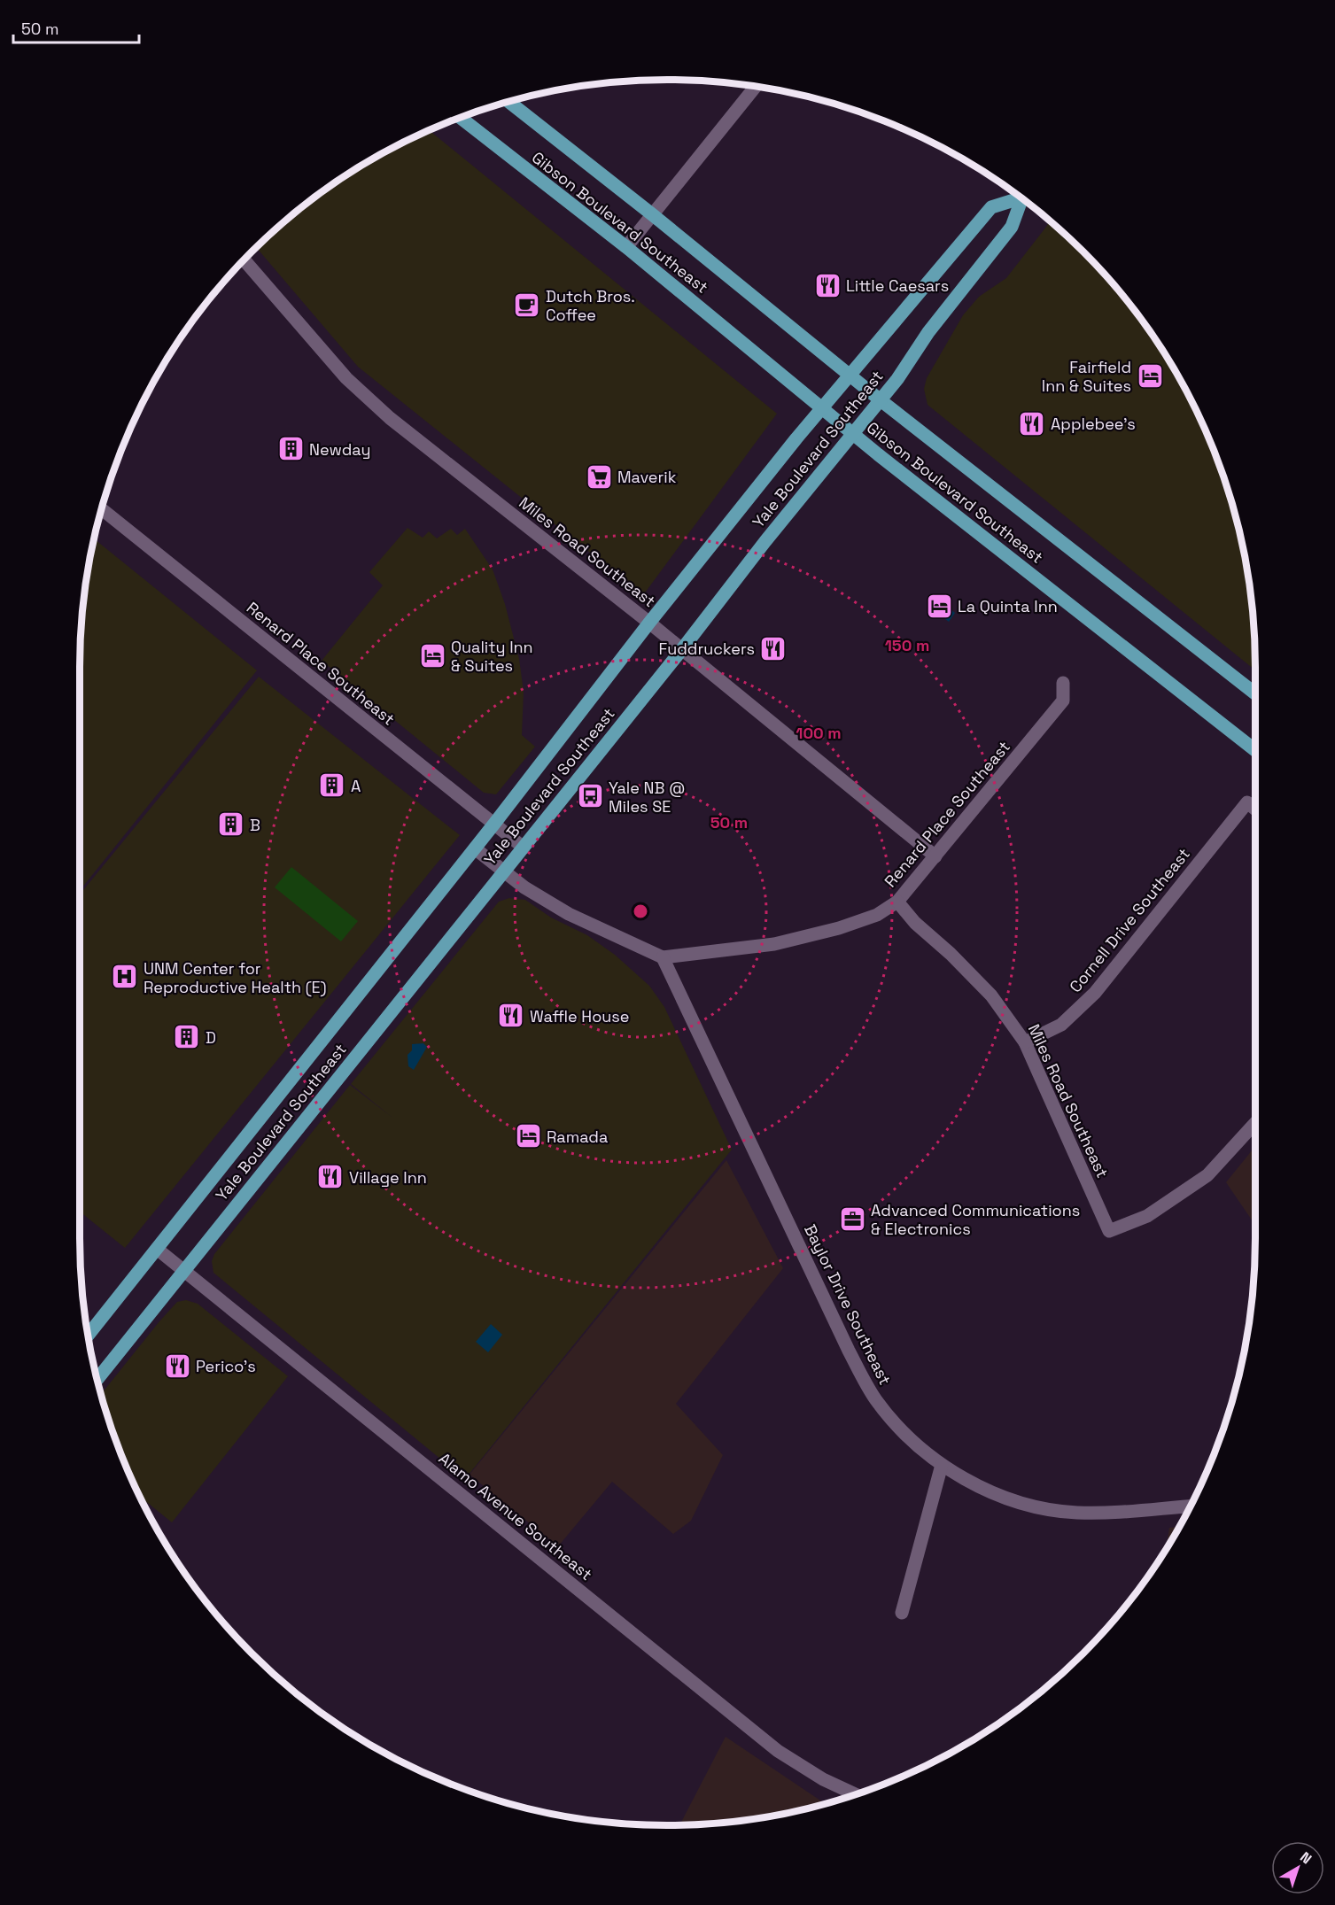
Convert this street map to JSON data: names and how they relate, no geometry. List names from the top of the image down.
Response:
{
  "streets": {
    "main road": ["Gibson Boulevard Southeast", "Yale Boulevard Southeast"],
    "street": [
      "Miles Road Southeast",
      "Renard Place Southeast",
      "Cornell Drive Southeast",
      "Baylor Drive Southeast",
      "Alamo Avenue Southeast"
    ]
  },
  "crossings": [
    ["Gibson Boulevard Southeast", "Yale Boulevard Southeast"],
    ["Yale Boulevard Southeast", "Miles Road Southeast"],
    ["Yale Boulevard Southeast", "Renard Place Southeast"],
    ["Yale Boulevard Southeast", "Alamo Avenue Southeast"],
    ["Miles Road Southeast", "Renard Place Southeast"],
    ["Miles Road Southeast", "Cornell Drive Southeast"],
    ["Renard Place Southeast", "Baylor Drive Southeast"]
  ],
  "places": {
    "restaurant": [
      "Little Caesars",
      "Applebee's",
      "Fuddruckers",
      "Waffle House",
      "Village Inn",
      "Perico's"
    ],
    "cafe": ["Dutch Bros. Coffee"],
    "hotel": [
      "Fairfield Inn & Suites",
      "La Quinta Inn",
      "Quality Inn & Suites",
      "Ramada"
    ],
    "building": [
      "Newday",
      "A",
      "B",
      "D"
    ],
    "supermarket": ["Maverik"],
    "bus stop": ["Yale NB @ Miles SE"],
    "hospital": ["UNM Center for Reproductive Health (E)"],
    "office": ["Advanced Communications & Electronics"]
  },
  "scale_bar": "50 m",
  "north": "top right",
  "rings": ["150 m", "100 m", "50 m"]
}
